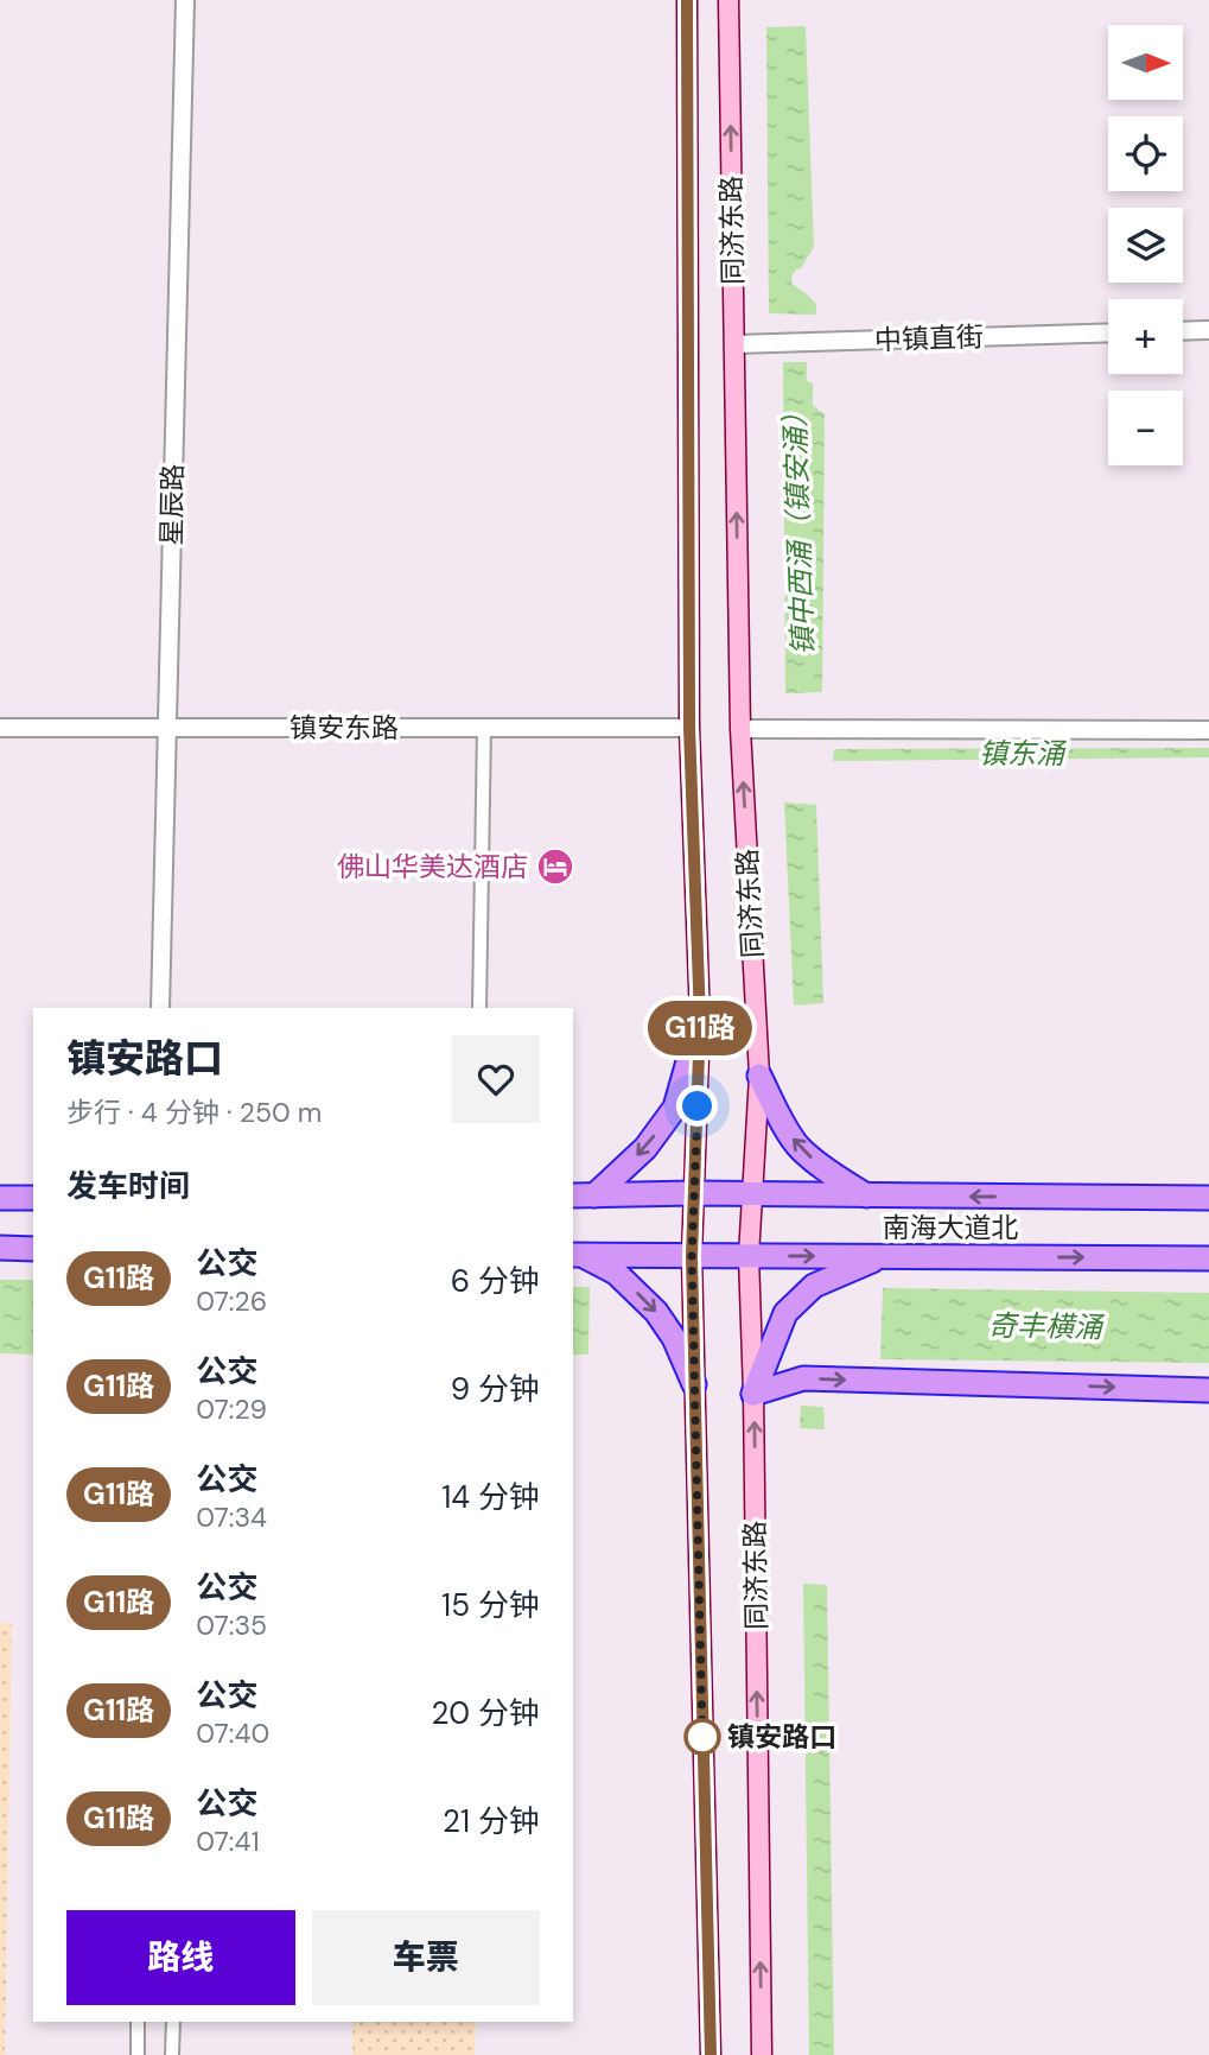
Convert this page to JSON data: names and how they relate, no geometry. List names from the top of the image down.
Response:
{
  "streets": {
    "highway": ["南海大道北"],
    "main road": ["同济东路"],
    "street": ["中镇直街", "星辰路", "镇安东路"]
  },
  "crossings": [
    ["同济东路", "中镇直街"],
    ["同济东路", "镇安东路"],
    ["同济东路", "南海大道北"],
    ["星辰路", "镇安东路"]
  ],
  "water": ["镇中西涌（镇安涌）", "镇东涌", "奇丰横涌"],
  "places": {
    "hotel": ["佛山华美达酒店"],
    "other": ["镇安路口"]
  },
  "lines": ["bus line G11路"],
  "north": "right",
  "page": {
    "on_map": "G11路",
    "map_buttons": ["+", "−"],
    "heading": [
      ["镇安路口", "步行 · 4 分钟 · 250 m"],
      "发车时间"
    ],
    "list": [
      {
        "mark": "G11路",
        "name": "公交",
        "note": "07:26",
        "value": "6 分钟"
      },
      {
        "mark": "G11路",
        "name": "公交",
        "note": "07:29",
        "value": "9 分钟"
      },
      {
        "mark": "G11路",
        "name": "公交",
        "note": "07:34",
        "value": "14 分钟"
      },
      {
        "mark": "G11路",
        "name": "公交",
        "note": "07:35",
        "value": "15 分钟"
      },
      {
        "mark": "G11路",
        "name": "公交",
        "note": "07:40",
        "value": "20 分钟"
      },
      {
        "mark": "G11路",
        "name": "公交",
        "note": "07:41",
        "value": "21 分钟"
      }
    ],
    "buttons": ["路线", "车票"]
  }
}
